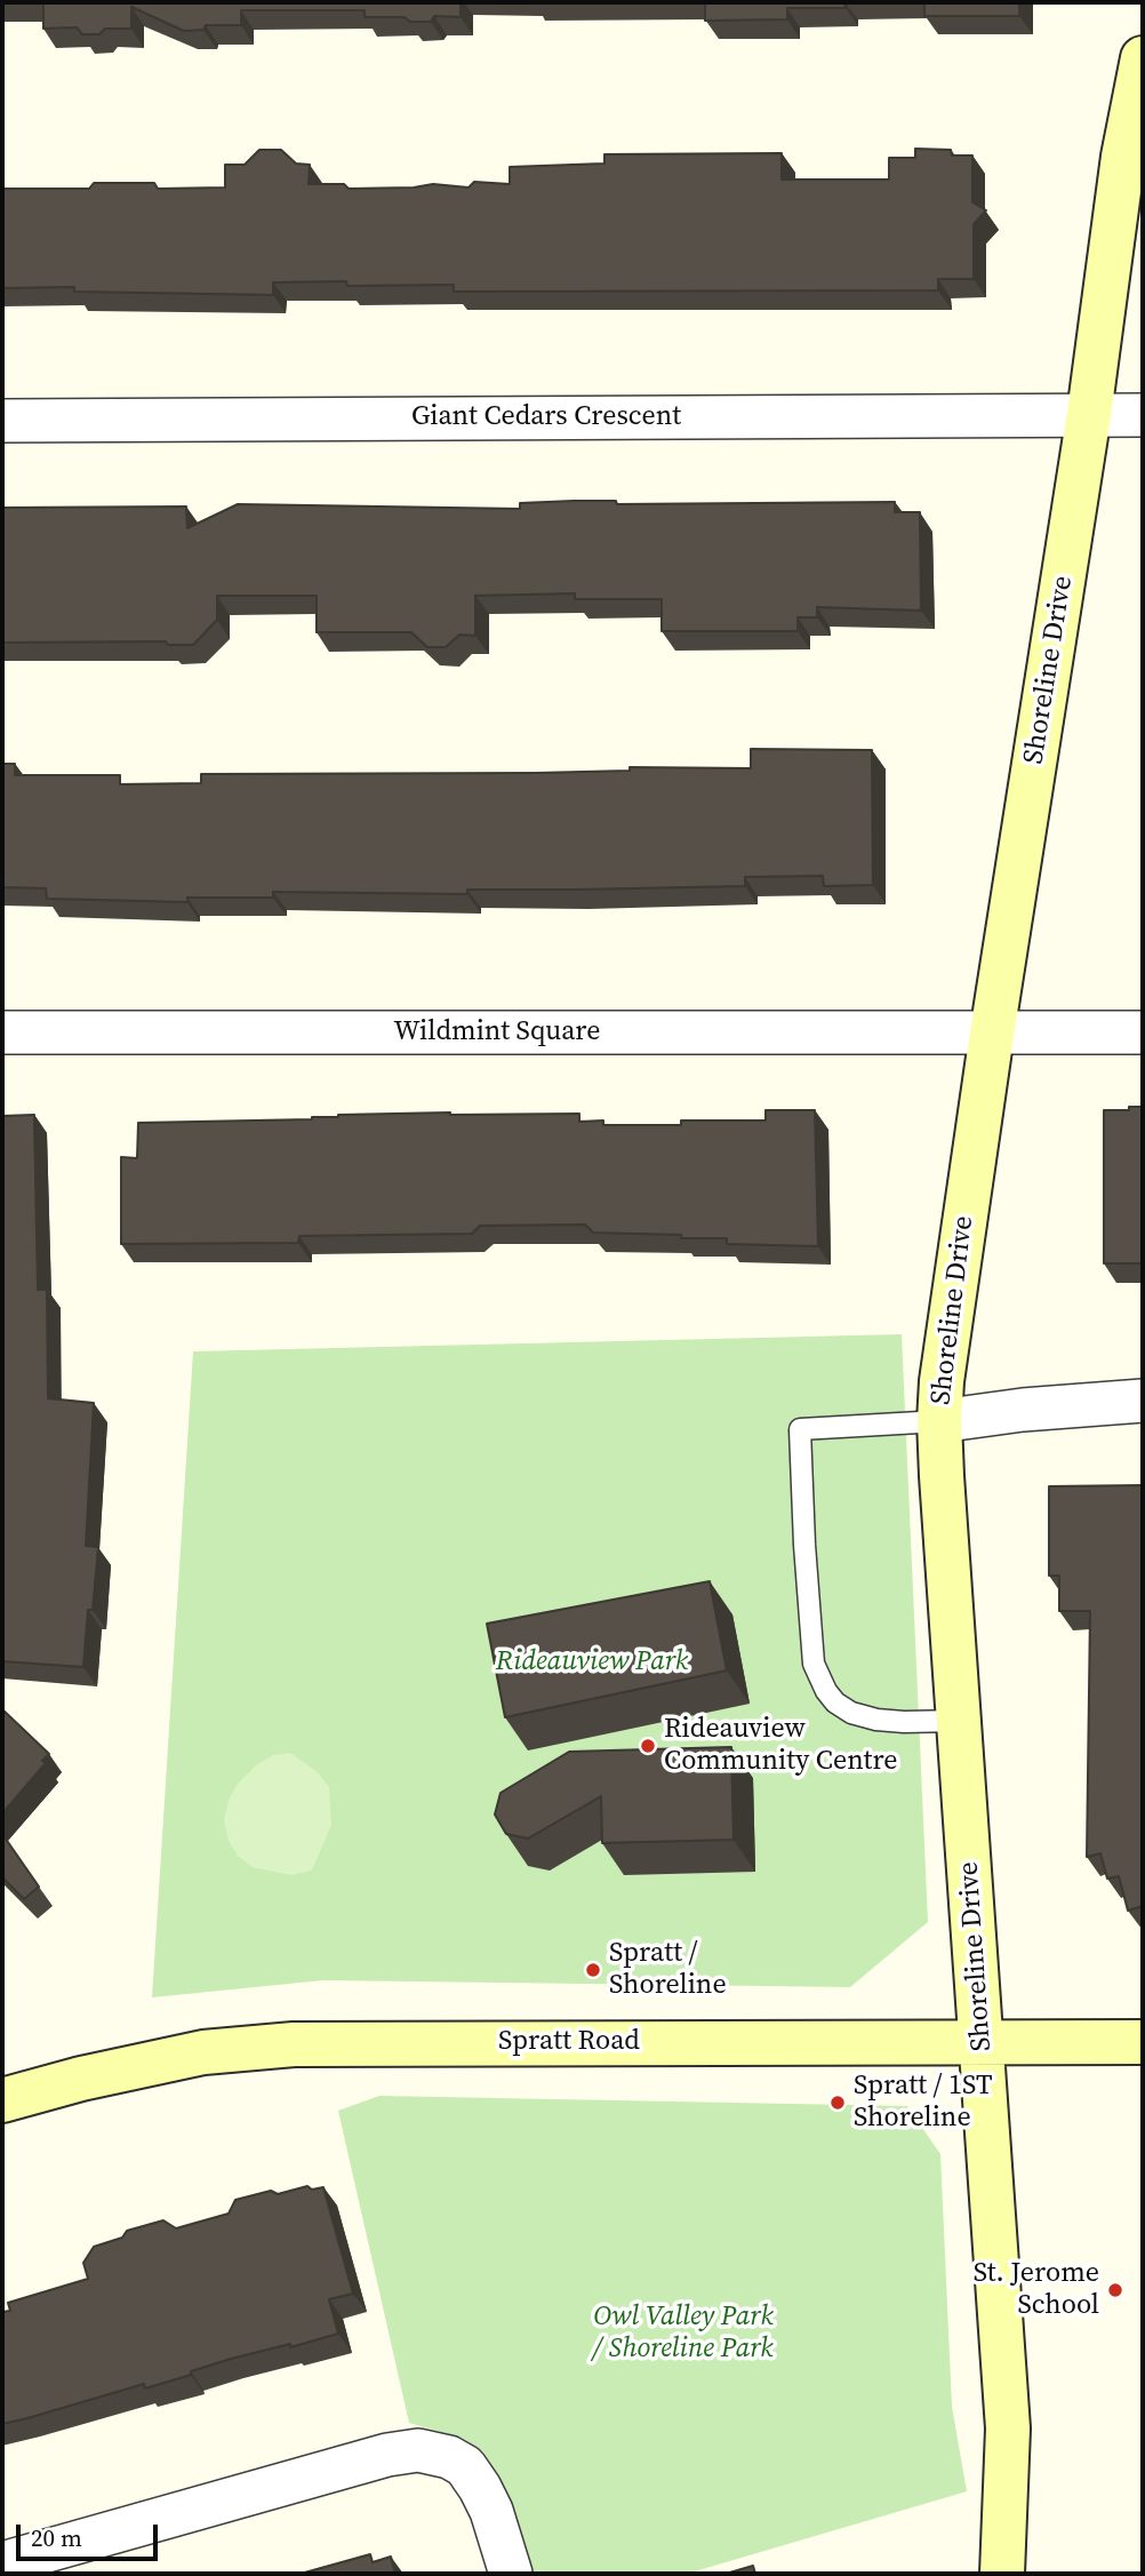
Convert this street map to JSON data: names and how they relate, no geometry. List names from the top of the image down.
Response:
{
  "streets": {
    "street": [
      "Giant Cedars Crescent",
      "Shoreline Drive",
      "Wildmint Square",
      "Spratt Road"
    ]
  },
  "crossings": [
    ["Giant Cedars Crescent", "Shoreline Drive"],
    ["Shoreline Drive", "Wildmint Square"],
    ["Shoreline Drive", "Spratt Road"]
  ],
  "parks": ["Rideauview Park", "Owl Valley Park / Shoreline Park"],
  "places": [
    "Rideauview Community Centre",
    "Spratt / Shoreline",
    "Spratt / 1ST Shoreline",
    "St. Jerome School"
  ],
  "scale_bar": "20 m"
}
